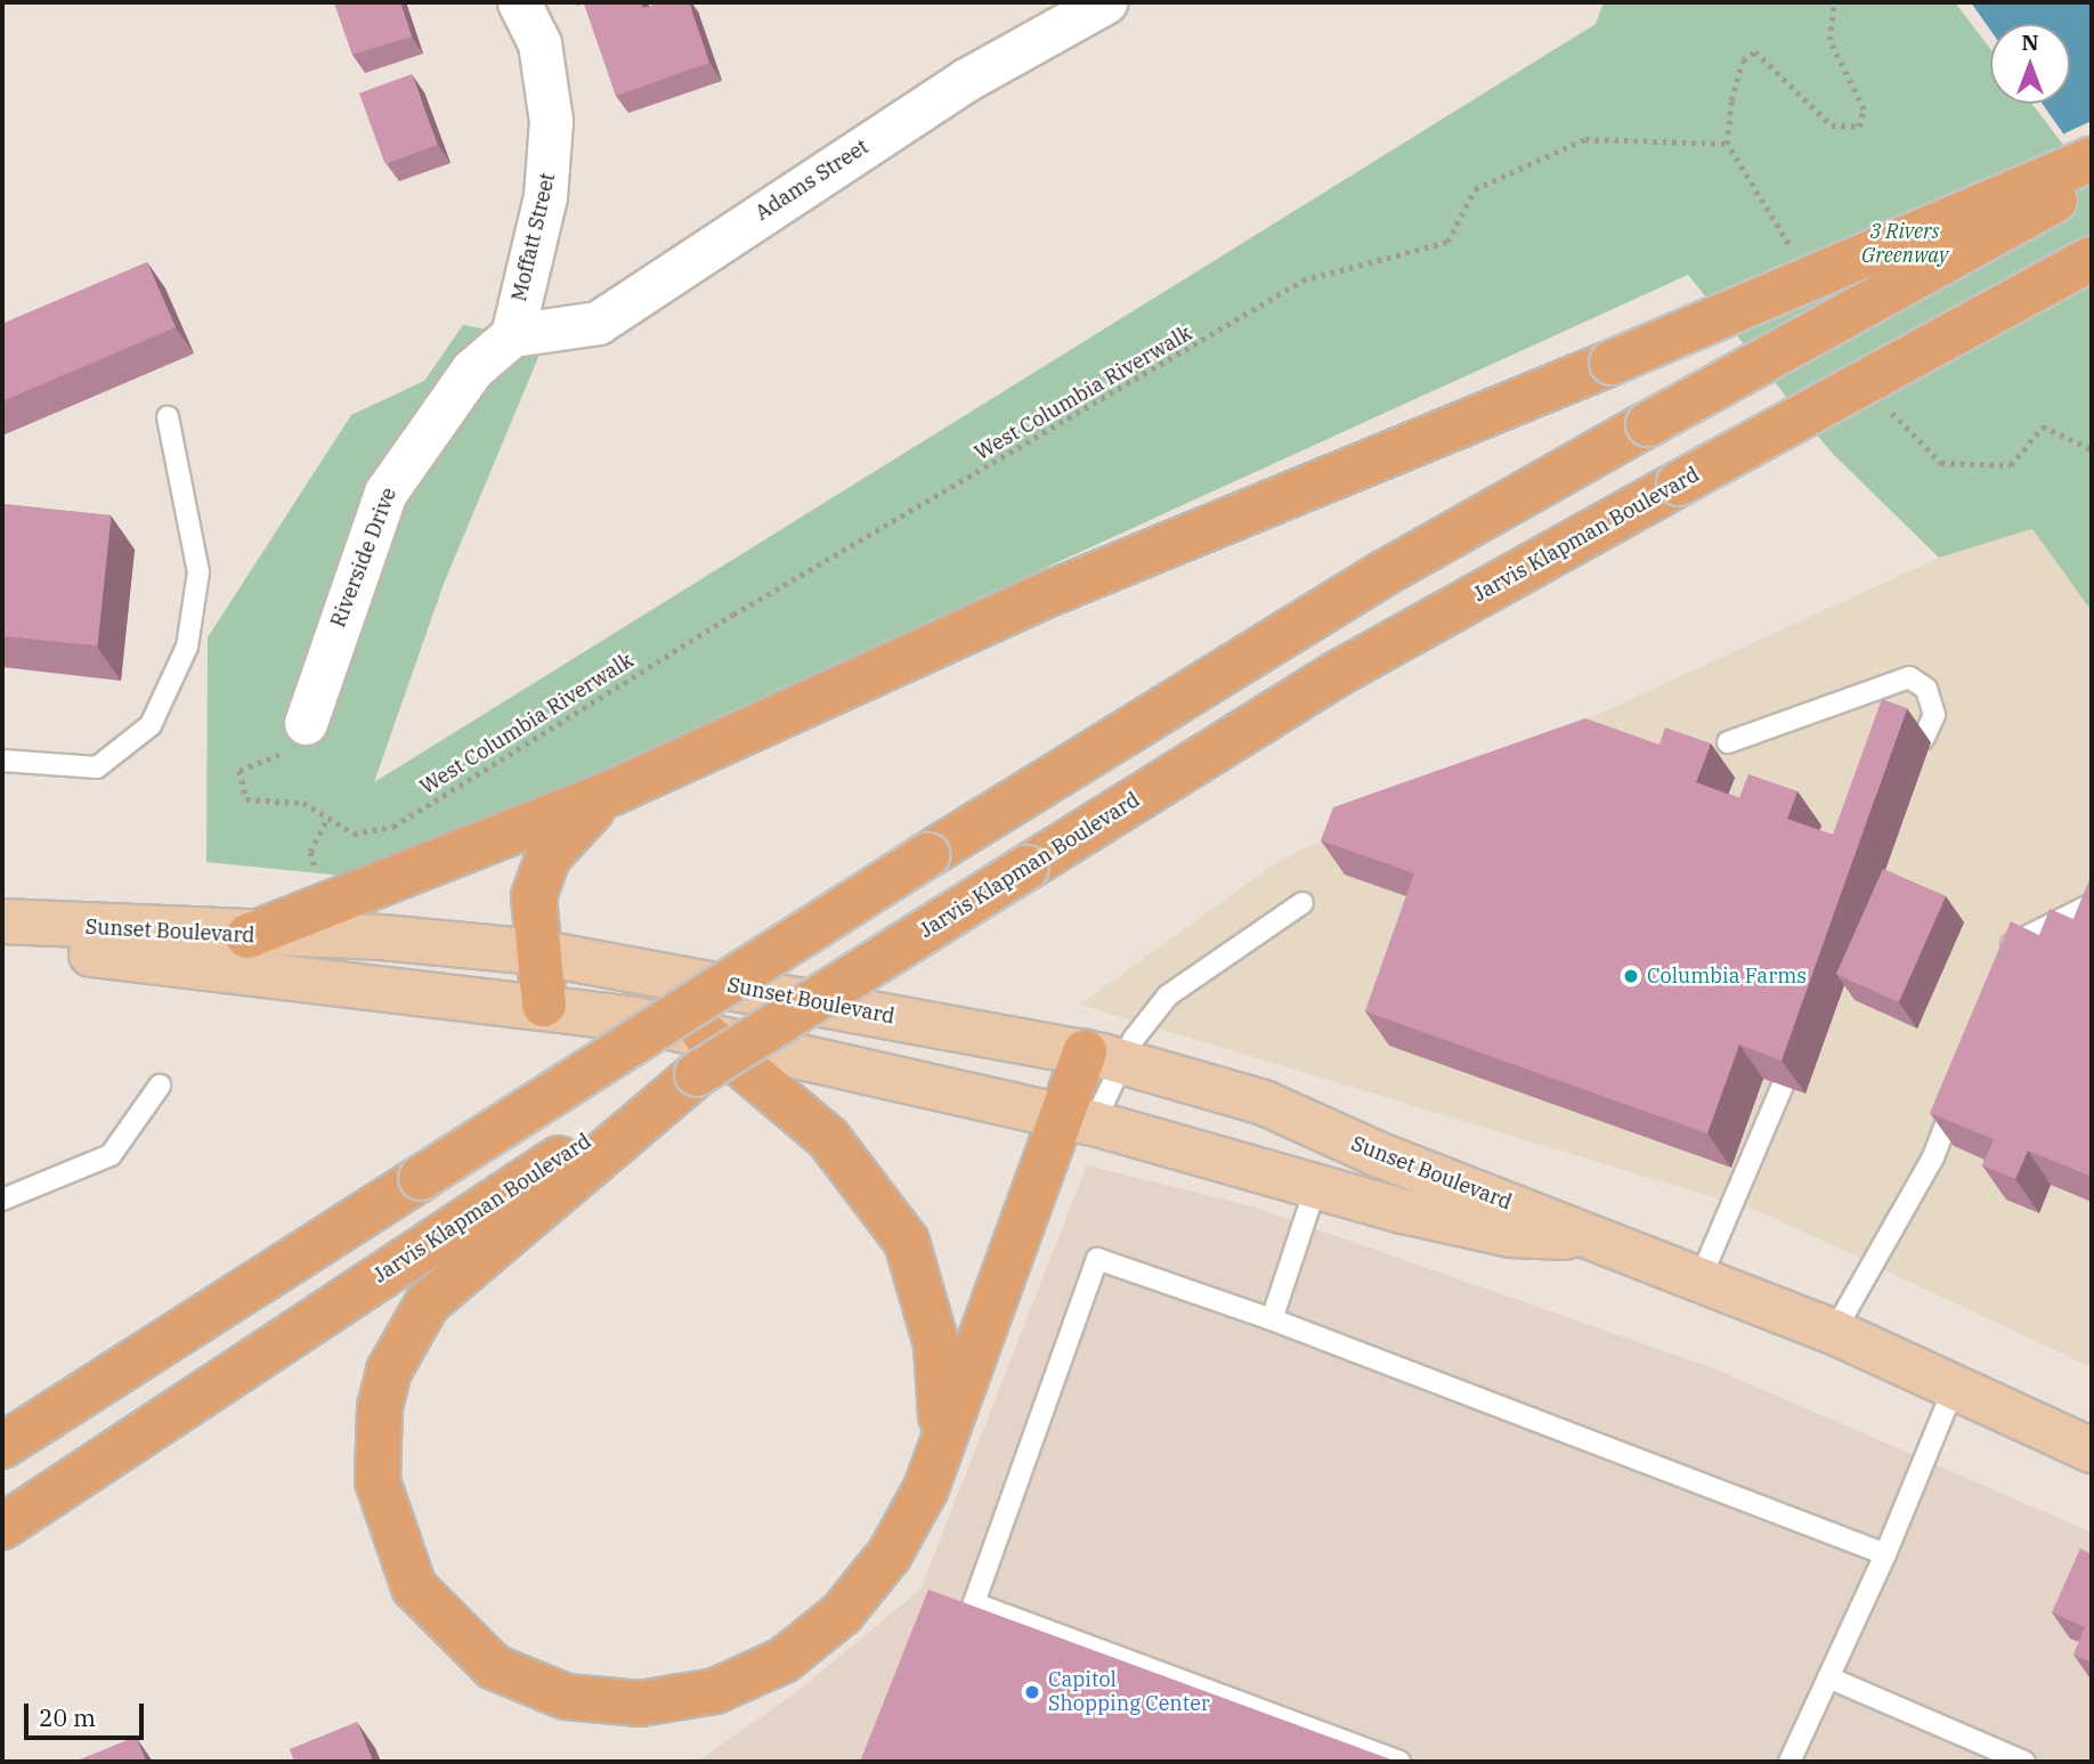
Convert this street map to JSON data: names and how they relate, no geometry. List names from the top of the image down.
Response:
{
  "streets": {
    "highway": ["Jarvis Klapman Boulevard"],
    "main road": ["Sunset Boulevard"],
    "street": ["Adams Street", "Moffatt Street", "Riverside Drive"],
    "path": ["West Columbia Riverwalk"]
  },
  "crossings": [
    ["Adams Street", "Moffatt Street"],
    ["Adams Street", "Riverside Drive"],
    ["Moffatt Street", "Riverside Drive"],
    ["West Columbia Riverwalk", "Riverside Drive"],
    ["Jarvis Klapman Boulevard", "Sunset Boulevard"]
  ],
  "parks": ["3 Rivers Greenway"],
  "places": ["Columbia Farms", "Capitol Shopping Center"],
  "scale_bar": "20 m",
  "north": "top"
}
